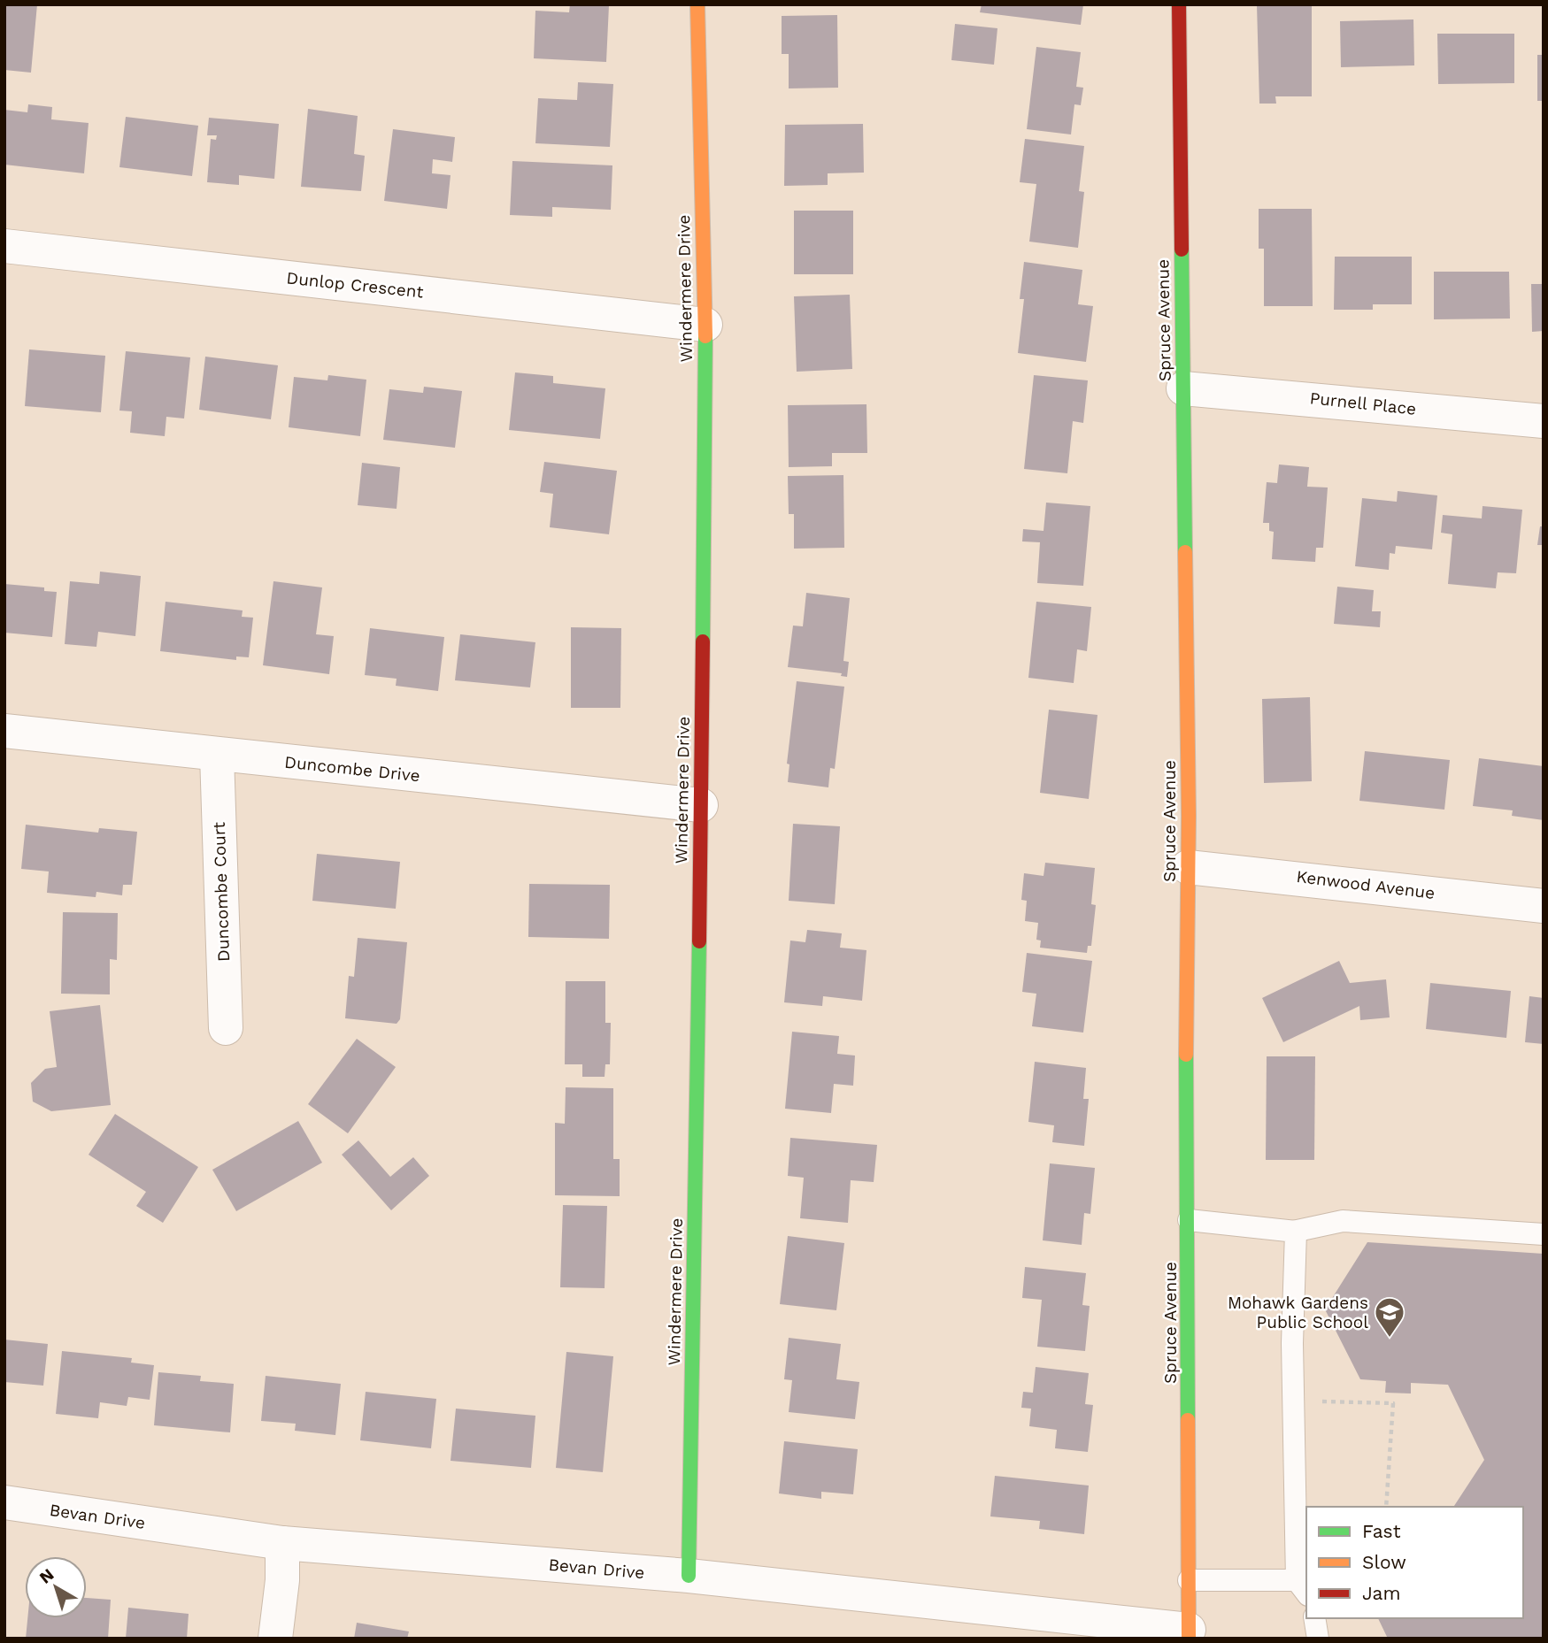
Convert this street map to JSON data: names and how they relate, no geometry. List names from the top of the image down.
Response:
{
  "streets": {
    "street": [
      "Dunlop Crescent",
      "Windermere Drive",
      "Spruce Avenue",
      "Purnell Place",
      "Duncombe Drive",
      "Kenwood Avenue",
      "Duncombe Court",
      "Bevan Drive"
    ]
  },
  "crossings": [
    ["Dunlop Crescent", "Windermere Drive"],
    ["Windermere Drive", "Duncombe Drive"],
    ["Windermere Drive", "Bevan Drive"],
    ["Spruce Avenue", "Purnell Place"],
    ["Spruce Avenue", "Kenwood Avenue"],
    ["Spruce Avenue", "Bevan Drive"],
    ["Duncombe Drive", "Duncombe Court"]
  ],
  "places": {
    "school or university": ["Mohawk Gardens Public School"]
  },
  "legend": ["Fast", "Slow", "Jam"],
  "north": "top left"
}
